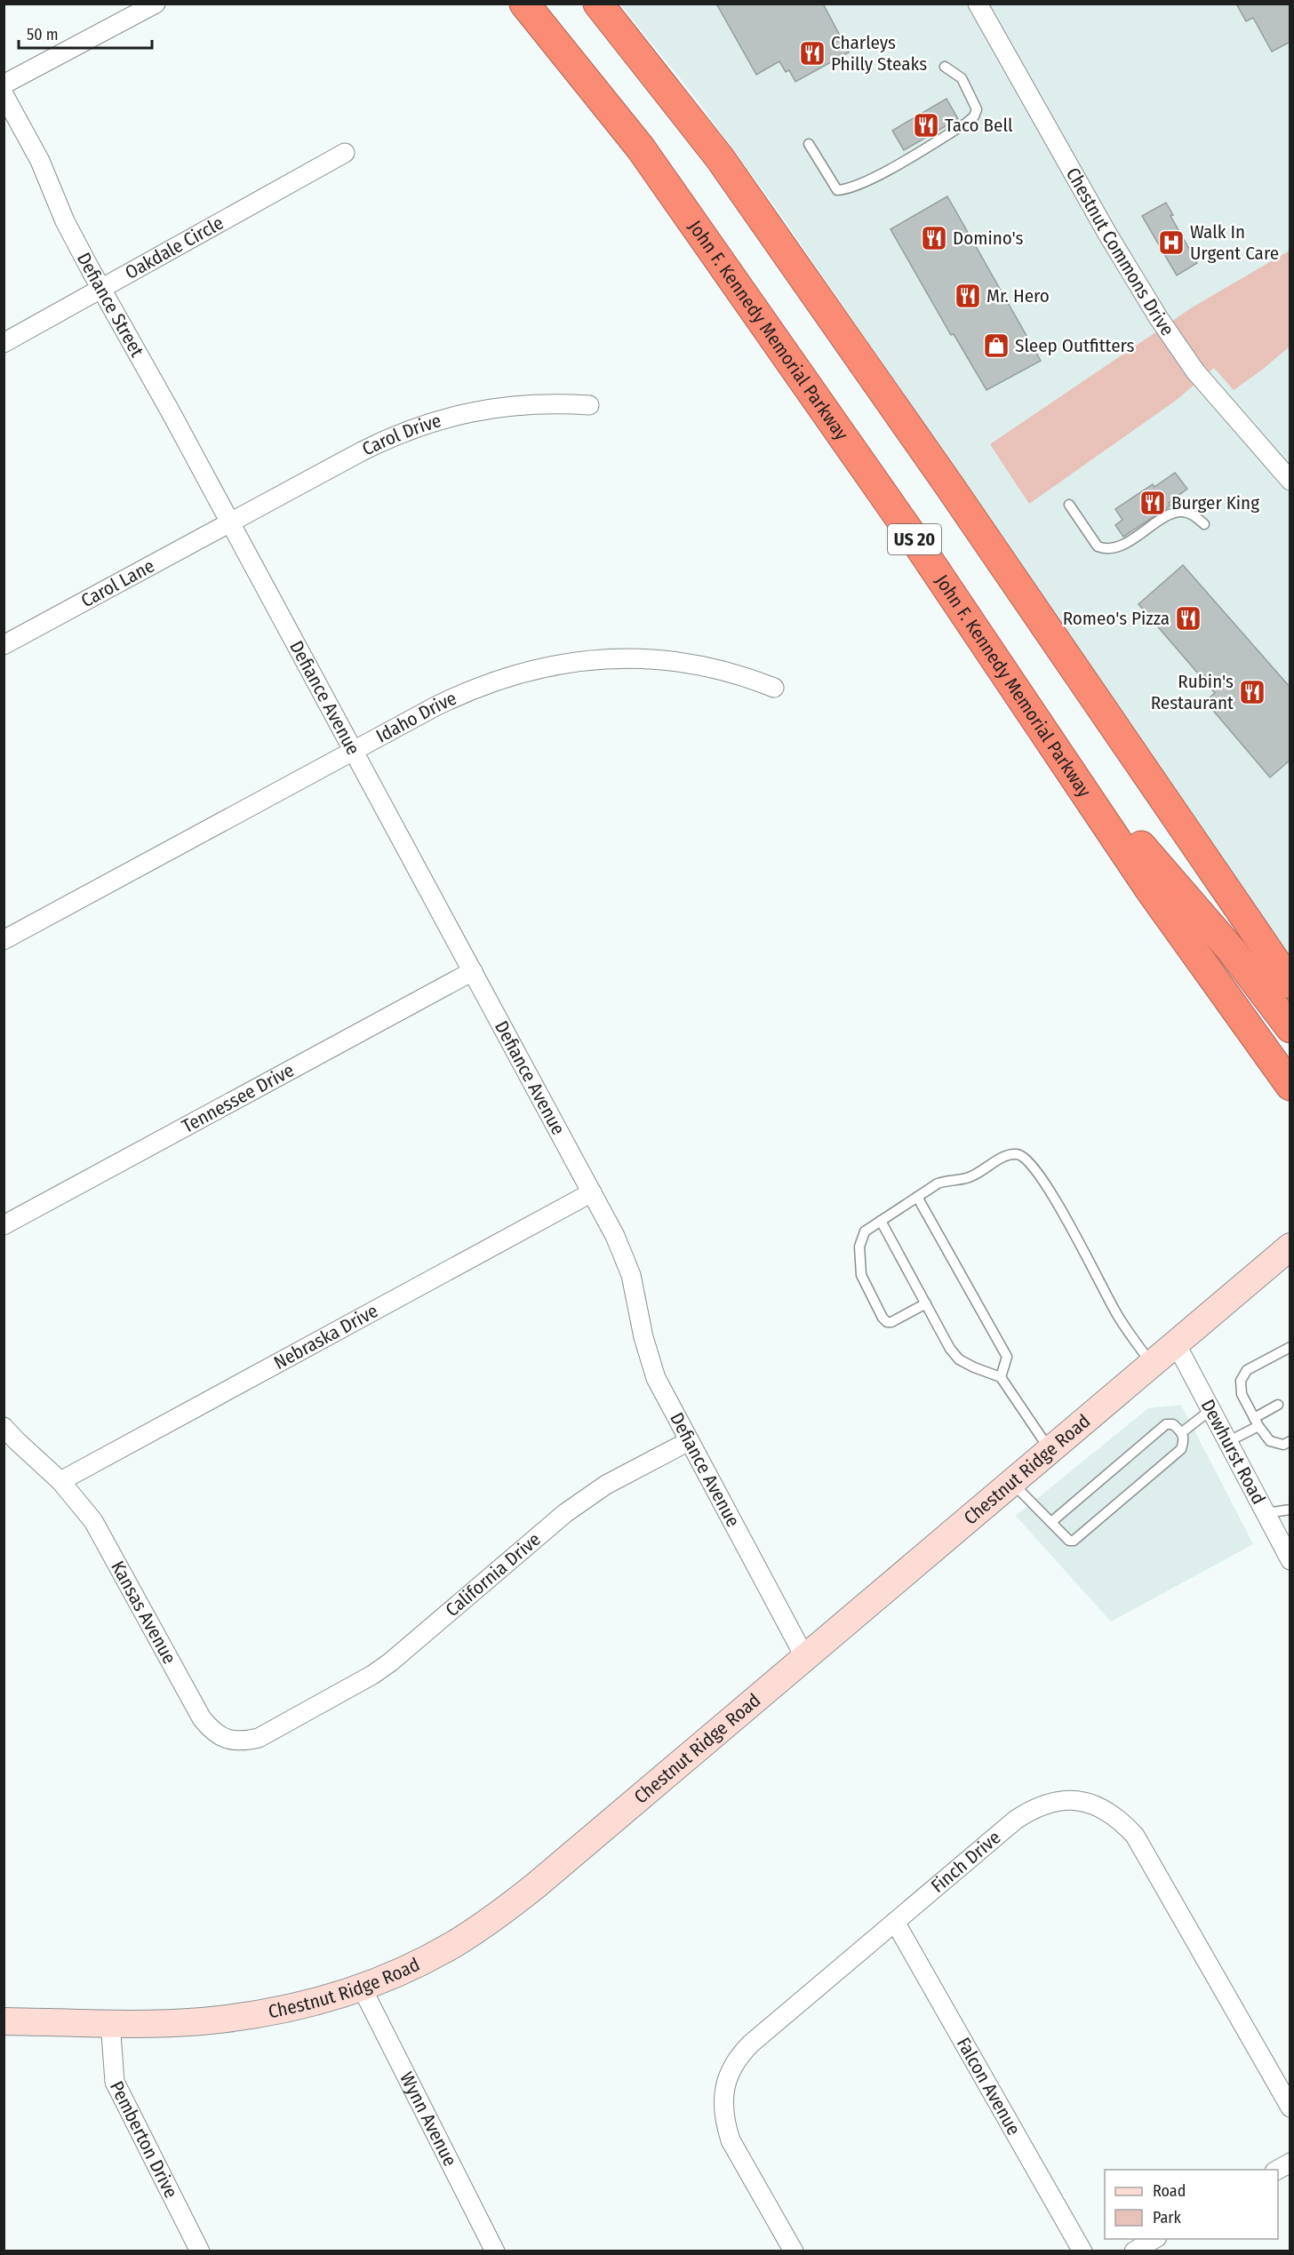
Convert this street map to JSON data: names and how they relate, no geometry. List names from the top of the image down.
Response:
{
  "streets": {
    "highway": ["John F. Kennedy Memorial Parkway", "US 20"],
    "street": [
      "Oakdale Circle",
      "Chestnut Commons Drive",
      "Defiance Street",
      "Carol Drive",
      "Carol Lane",
      "Defiance Avenue",
      "Idaho Drive",
      "Tennessee Drive",
      "Nebraska Drive",
      "Dewhurst Road",
      "Chestnut Ridge Road",
      "California Drive",
      "Kansas Avenue",
      "Finch Drive",
      "Falcon Avenue",
      "Wynn Avenue",
      "Pemberton Drive"
    ]
  },
  "crossings": [
    ["Oakdale Circle", "Defiance Street"],
    ["Defiance Street", "Carol Drive"],
    ["Defiance Street", "Carol Lane"],
    ["Defiance Street", "Defiance Avenue"],
    ["Carol Drive", "Carol Lane"],
    ["Carol Drive", "Defiance Avenue"],
    ["Carol Lane", "Defiance Avenue"],
    ["Defiance Avenue", "Idaho Drive"],
    ["Defiance Avenue", "Tennessee Drive"],
    ["Defiance Avenue", "Nebraska Drive"],
    ["Defiance Avenue", "Chestnut Ridge Road"],
    ["Defiance Avenue", "California Drive"],
    ["Nebraska Drive", "Kansas Avenue"],
    ["Dewhurst Road", "Chestnut Ridge Road"],
    ["Chestnut Ridge Road", "Wynn Avenue"],
    ["Chestnut Ridge Road", "Pemberton Drive"],
    ["California Drive", "Kansas Avenue"],
    ["Finch Drive", "Falcon Avenue"]
  ],
  "places": {
    "restaurant": [
      "Charleys Philly Steaks",
      "Taco Bell",
      "Domino's",
      "Mr. Hero",
      "Burger King",
      "Romeo's Pizza",
      "Rubin's Restaurant"
    ],
    "hospital": ["Walk In Urgent Care"],
    "shop": ["Sleep Outfitters"]
  },
  "legend": ["Road", "Park"],
  "scale_bar": "50 m"
}
